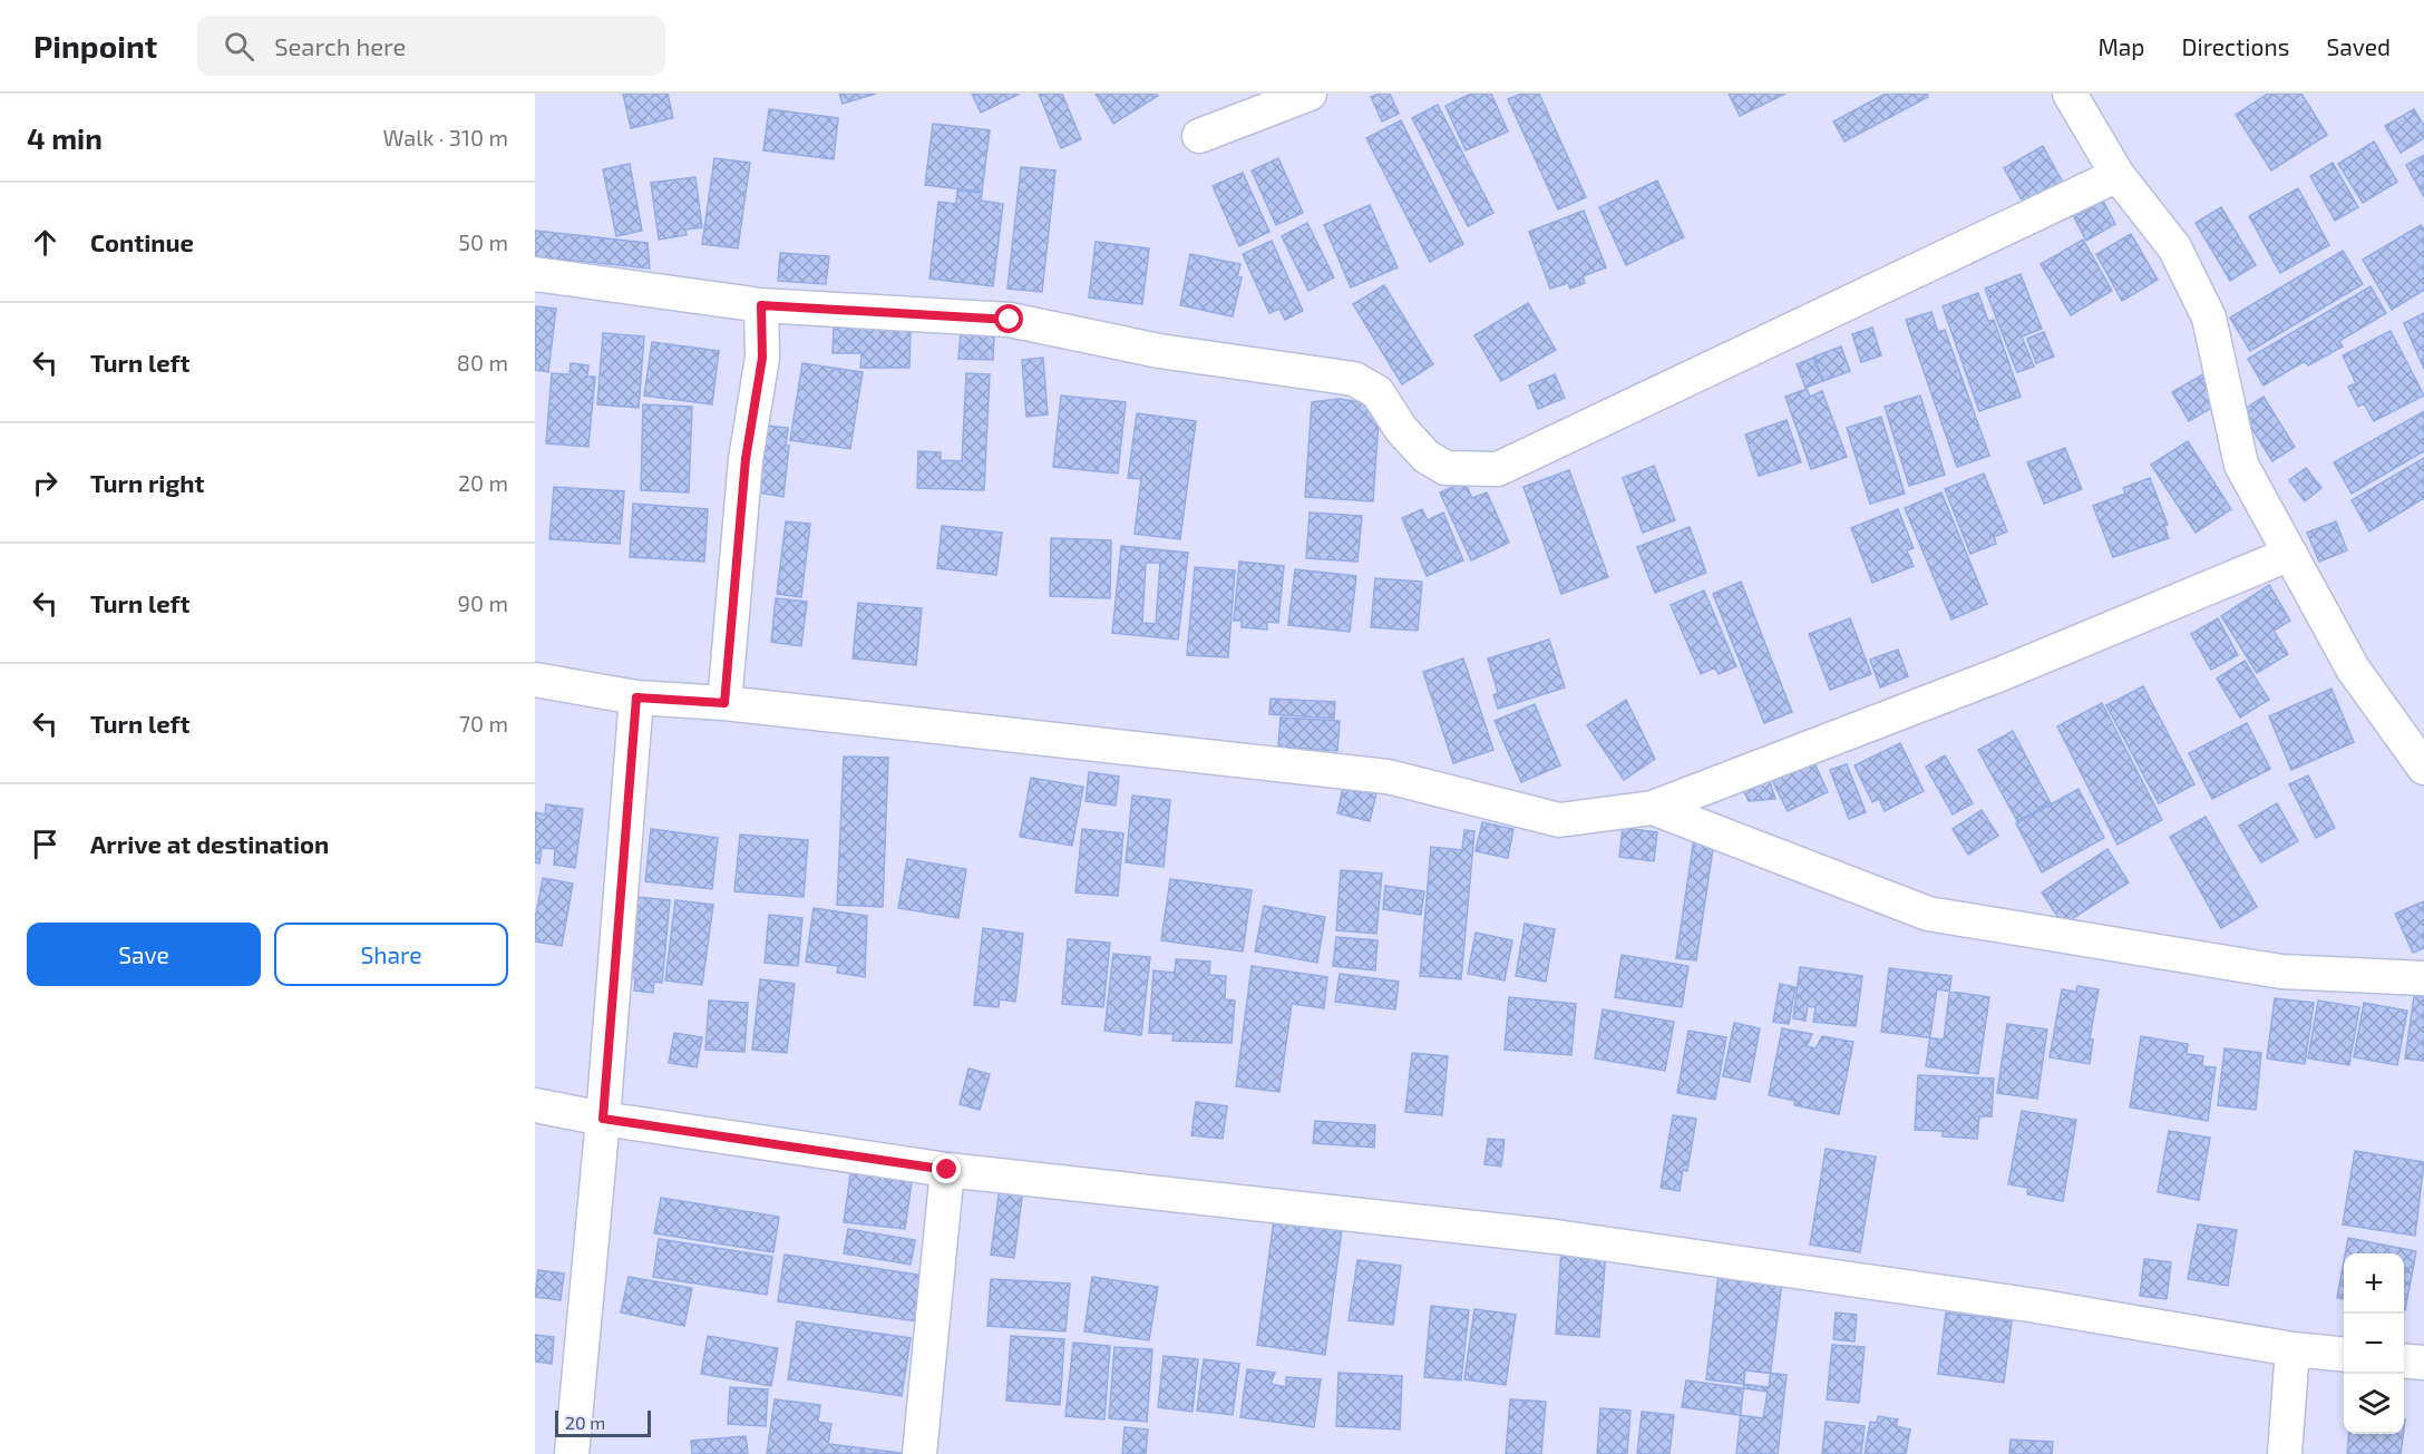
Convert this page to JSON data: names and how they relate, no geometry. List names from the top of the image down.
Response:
{
  "scale_bar": "20 m",
  "page": {
    "header": "Pinpoint",
    "search": "Search here",
    "nav": ["Map", "Directions", "Saved"],
    "heading": ["4 min", "Walk · 310 m"],
    "list": [
      ["Continue", "50 m"],
      ["Turn left", "80 m"],
      ["Turn right", "20 m"],
      ["Turn left", "90 m"],
      ["Turn left", "70 m"],
      "Arrive at destination"
    ],
    "buttons": ["Save", "Share"],
    "map_buttons": ["+", "−"],
    "scale": "20 m"
  }
}
